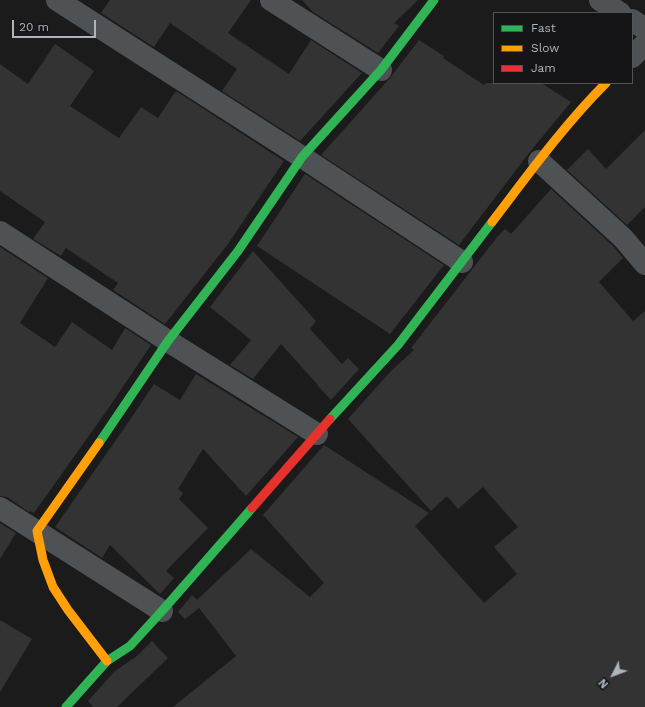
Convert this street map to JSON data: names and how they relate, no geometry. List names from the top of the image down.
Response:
{
  "legend": ["Fast", "Slow", "Jam"],
  "scale_bar": "20 m",
  "north": "bottom left"
}
